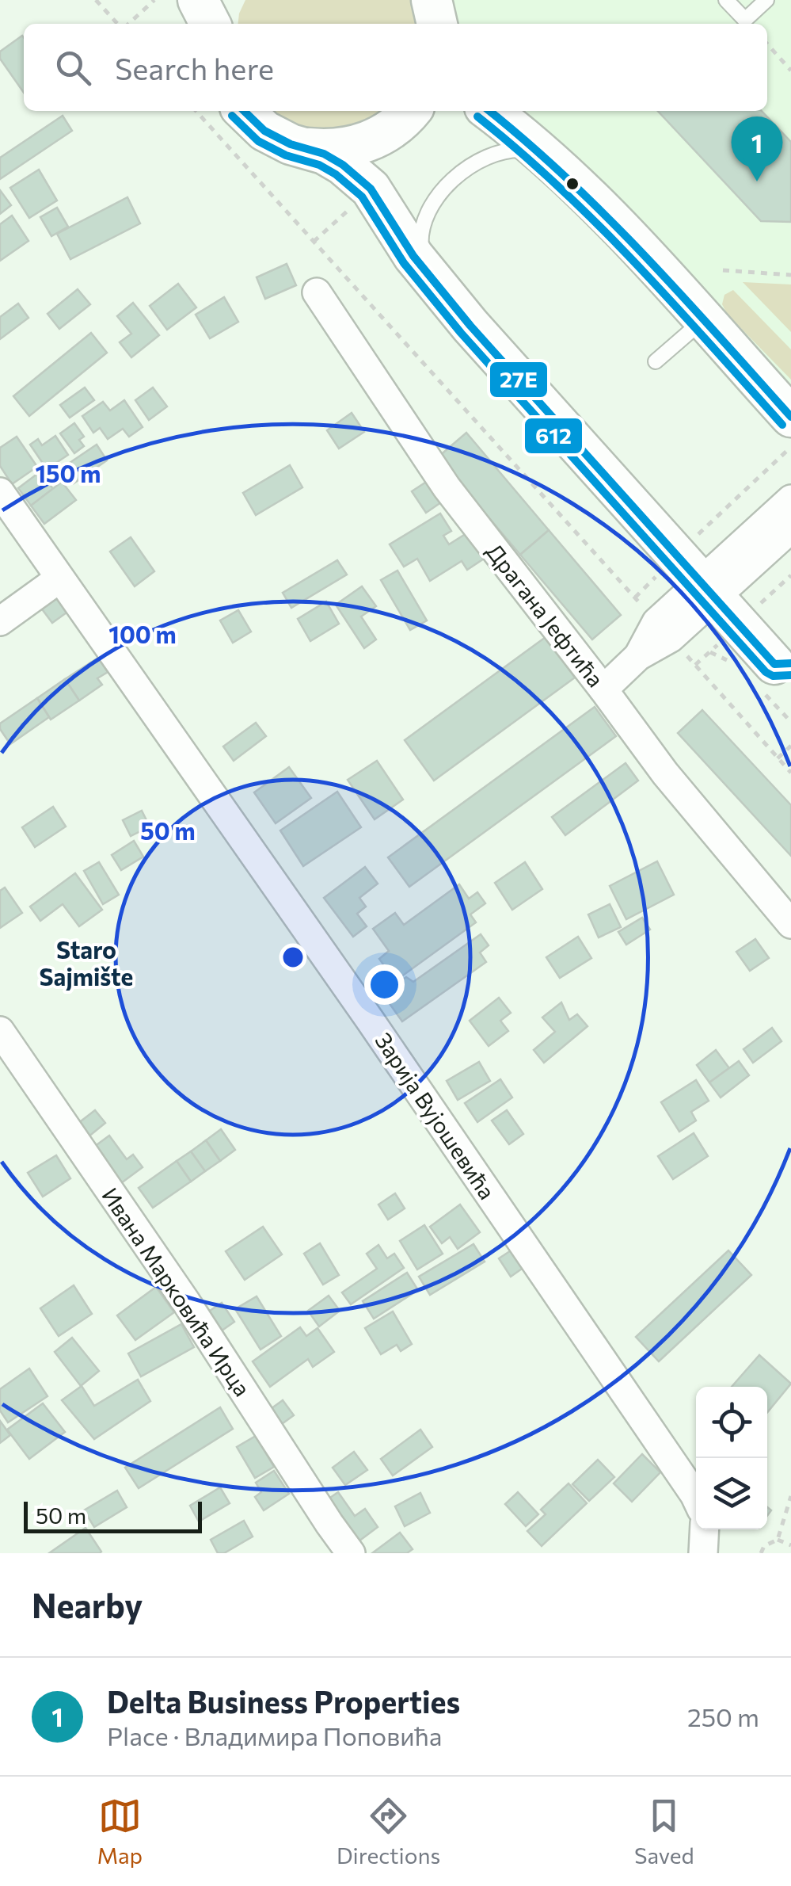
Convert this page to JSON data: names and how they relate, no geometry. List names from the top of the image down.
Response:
{
  "streets": {
    "street": ["Драгана Јефтића", "Зарија Вујошевића", "Ивана Марковића Ирца"]
  },
  "districts": ["Staro Sajmište"],
  "lines": ["transit line 27E", "transit line 612"],
  "scale_bar": "50 m",
  "page": {
    "search": "Search here",
    "pins": "1",
    "scale": "50 m",
    "heading": "Nearby",
    "list": [
      {
        "mark": "1",
        "name": "Delta Business Properties",
        "note": "Place · Владимира Поповића",
        "value": "250 m"
      }
    ],
    "nav": ["Map", "Directions", "Saved"]
  },
  "rings": ["150 m", "100 m", "50 m"]
}
